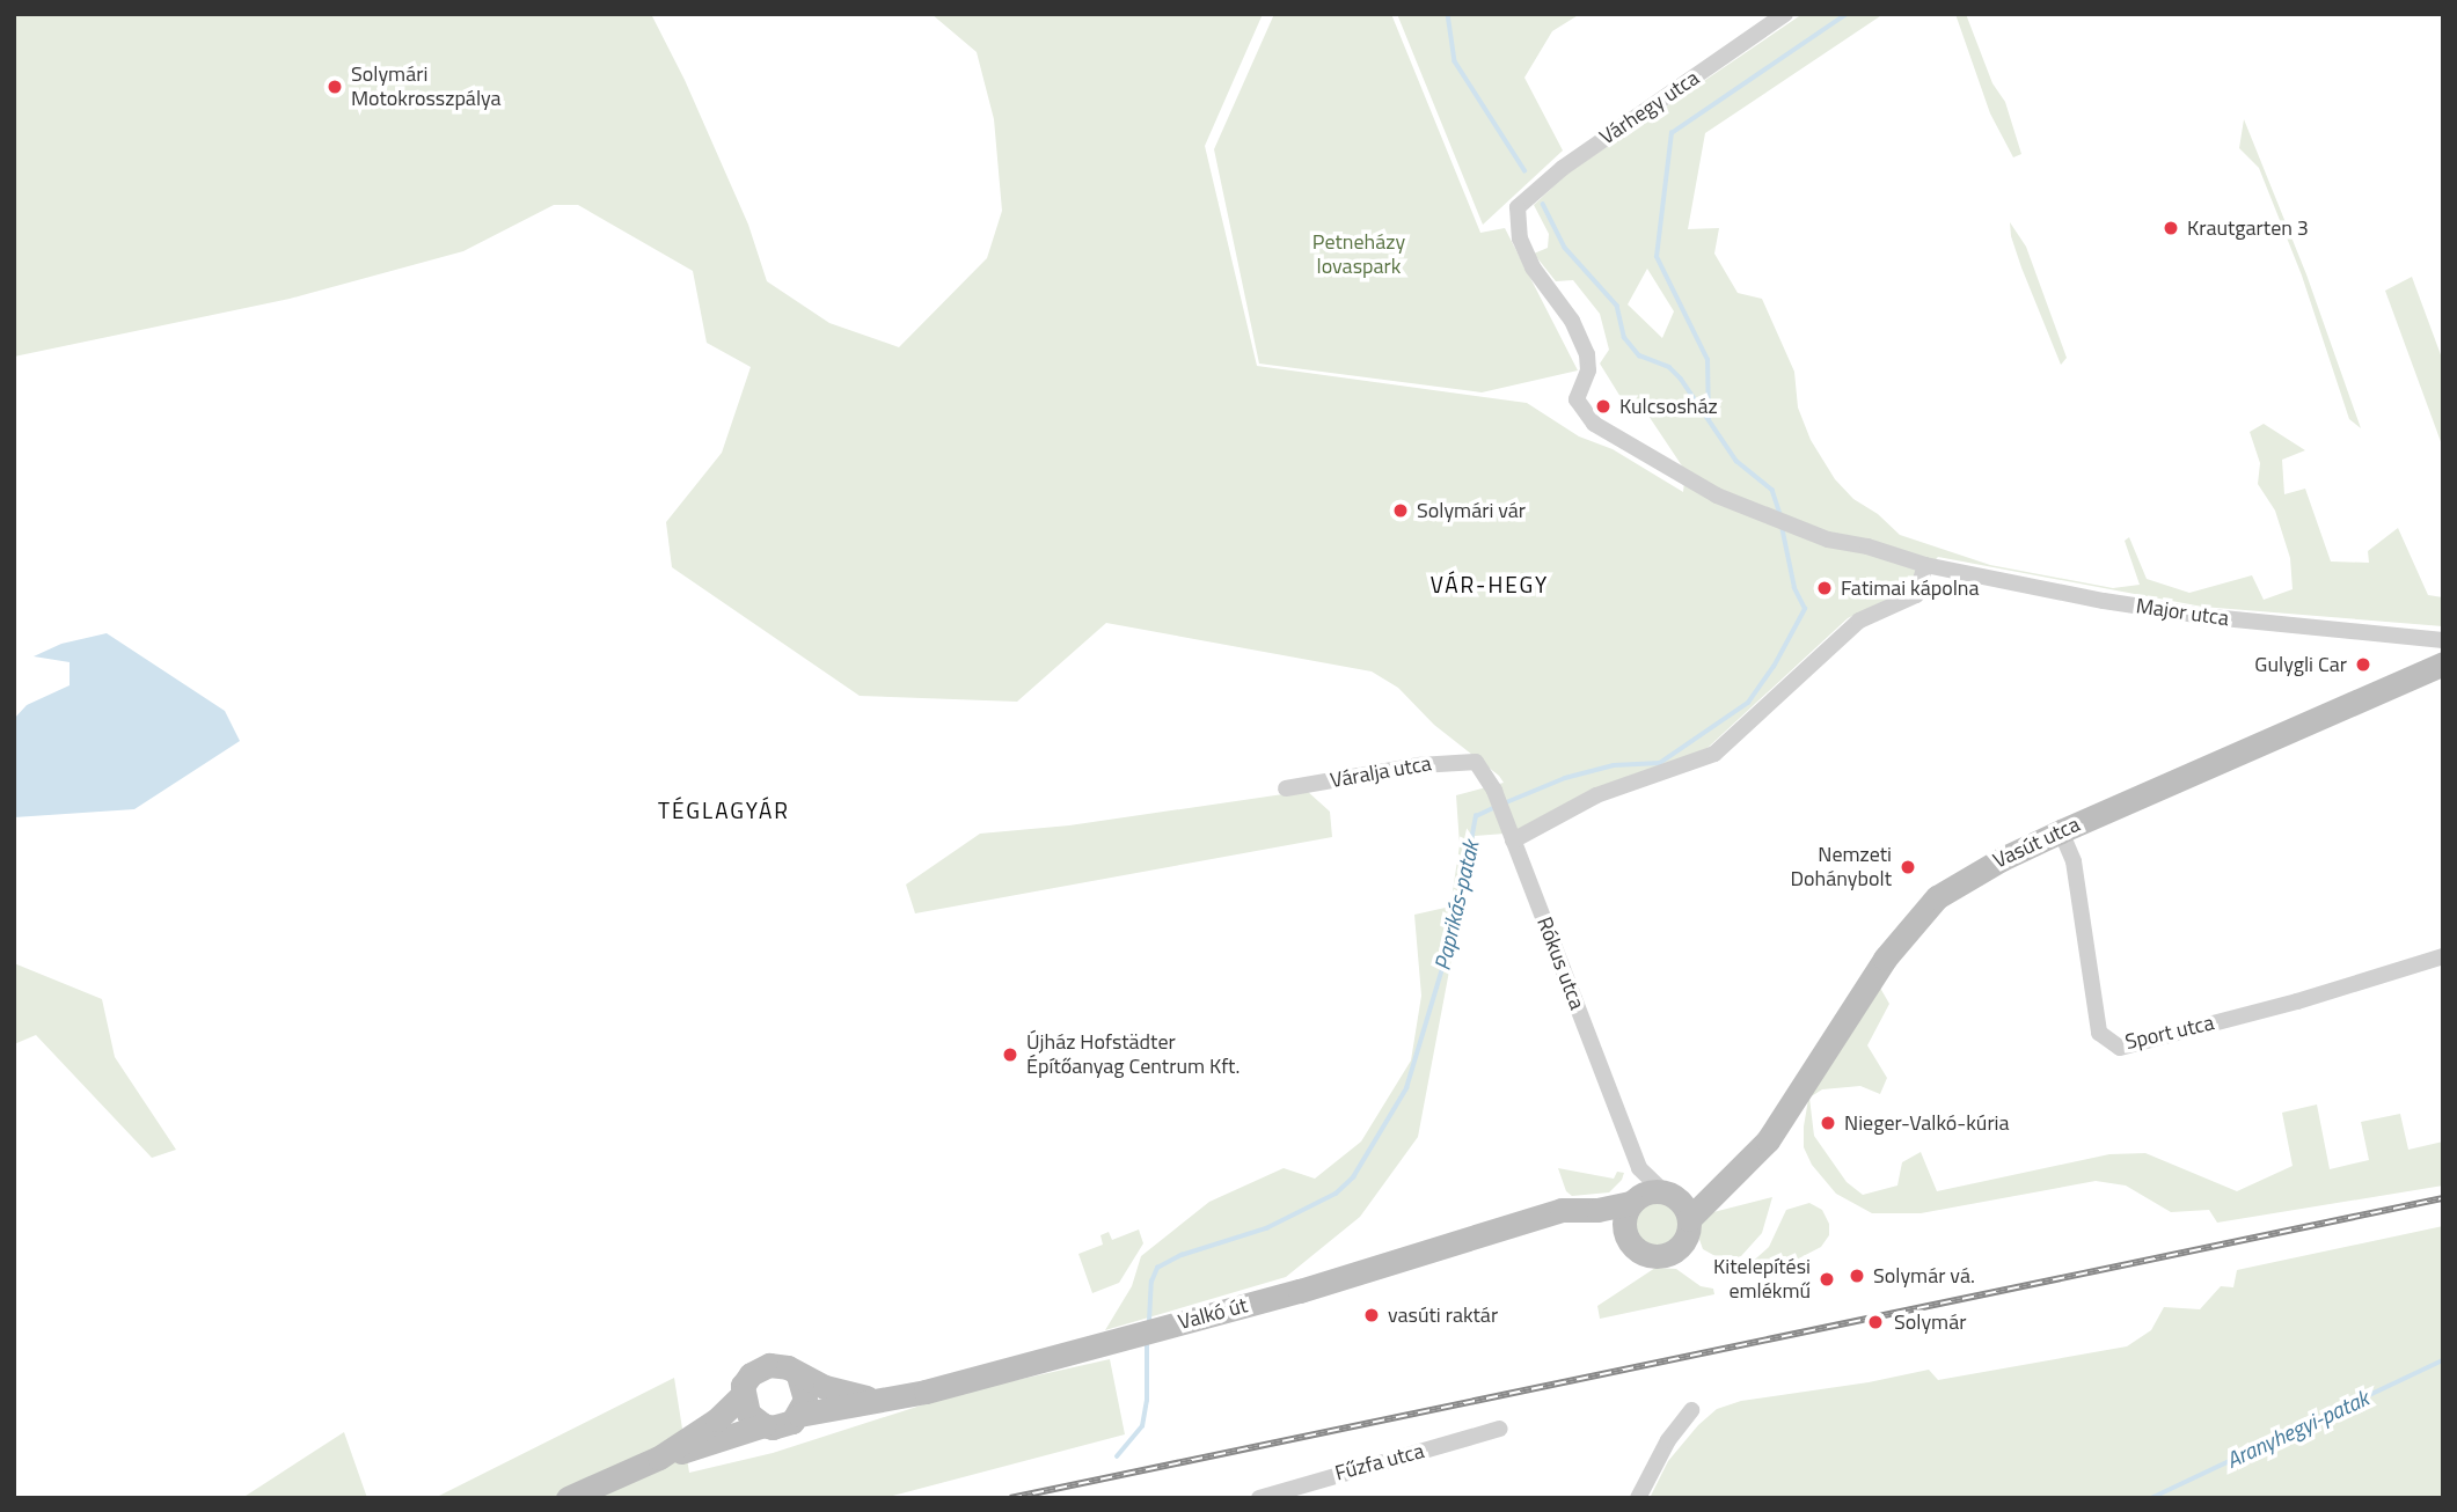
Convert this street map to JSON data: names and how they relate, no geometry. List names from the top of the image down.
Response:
{
  "streets": {
    "street": [
      "Várhegy utca",
      "Major utca",
      "Váralja utca",
      "Vasút utca",
      "Rókus utca",
      "Sport utca",
      "Valkó út",
      "Fűzfa utca"
    ]
  },
  "crossings": [
    ["Várhegy utca", "Major utca"],
    ["Váralja utca", "Rókus utca"],
    ["Vasút utca", "Rókus utca"],
    ["Vasút utca", "Sport utca"]
  ],
  "districts": ["VÁR-HEGY", "TÉGLAGYÁR"],
  "water": ["Paprikás-patak", "Aranyhegyi-patak"],
  "parks": ["Petneházy lovaspark"],
  "places": [
    "Solymári Motokrosszpálya",
    "Krautgarten 3",
    "Kulcsosház",
    "Solymári vár",
    "Fatimai kápolna",
    "Gulygli Car",
    "Nemzeti Dohánybolt",
    "Újház Hofstädter Építőanyag Centrum Kft.",
    "Nieger-Valkó-kúria",
    "Solymár vá.",
    "Kitelepítési emlékmű",
    "vasúti raktár",
    "Solymár"
  ]
}
